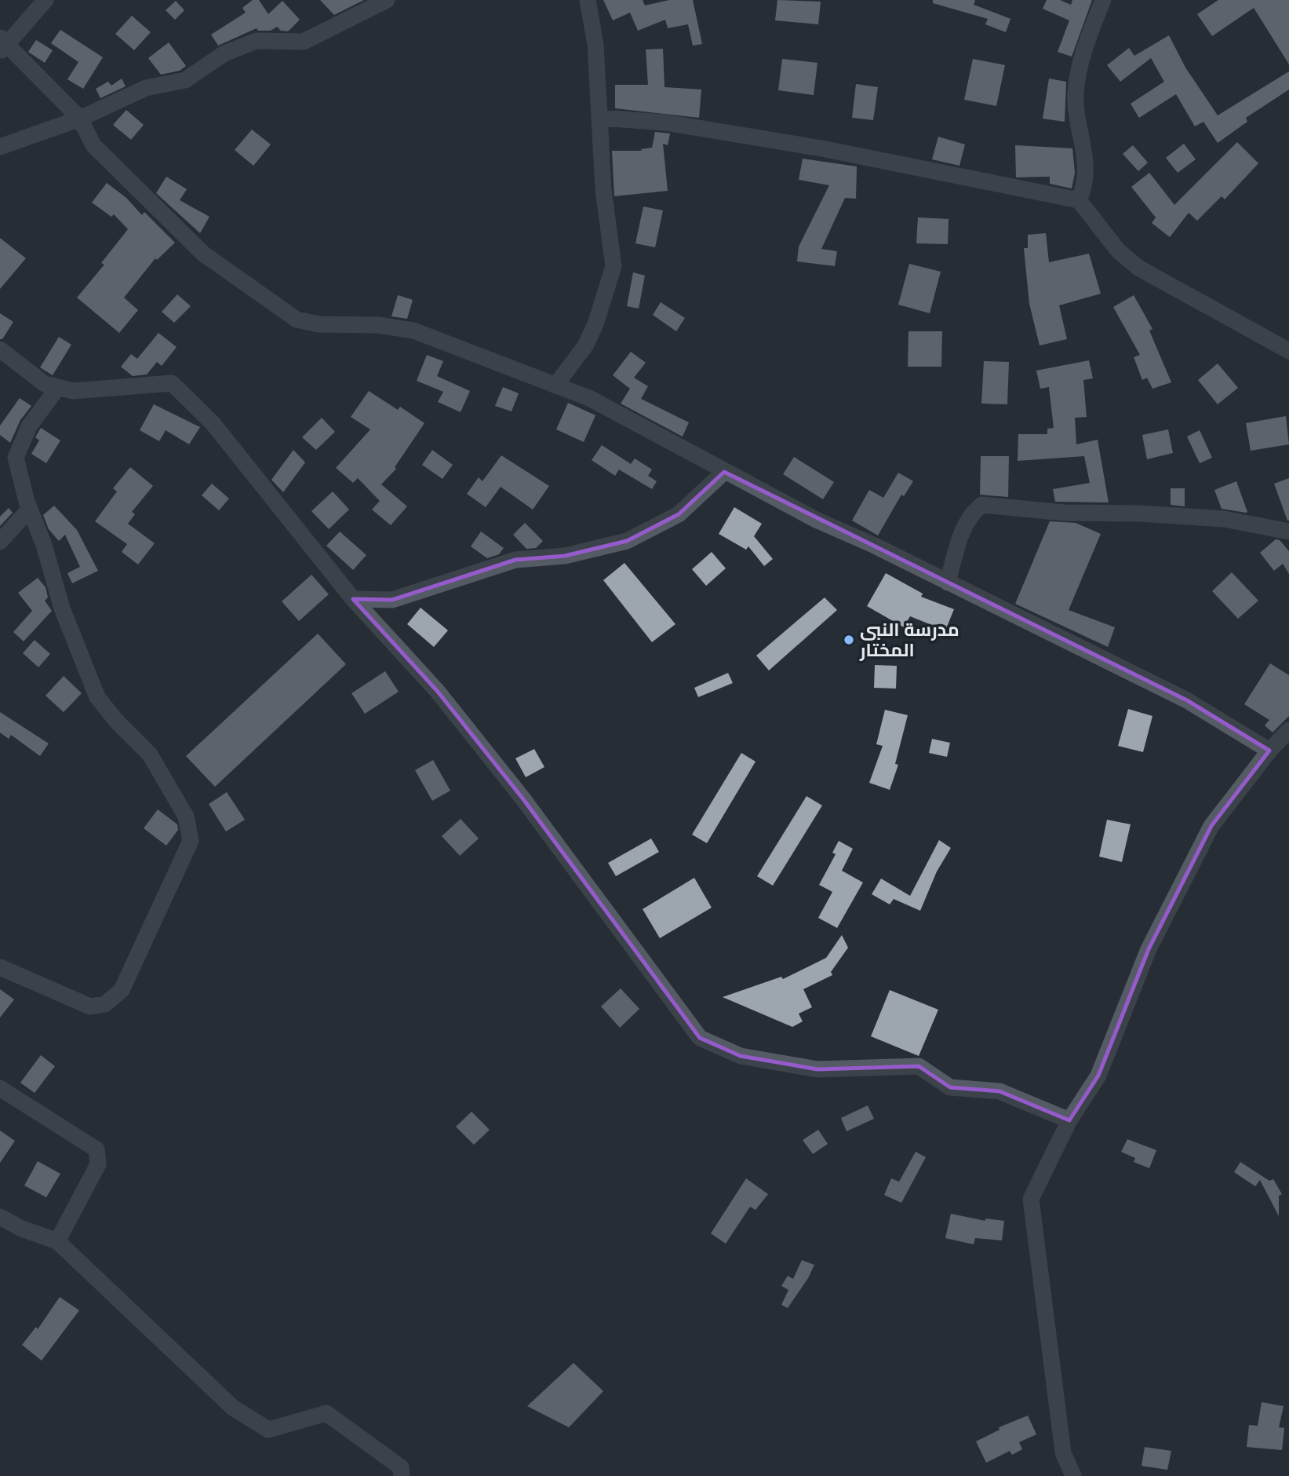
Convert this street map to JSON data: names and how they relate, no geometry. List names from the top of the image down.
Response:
{
  "places": ["مدرسة النبي المختار"]
}
